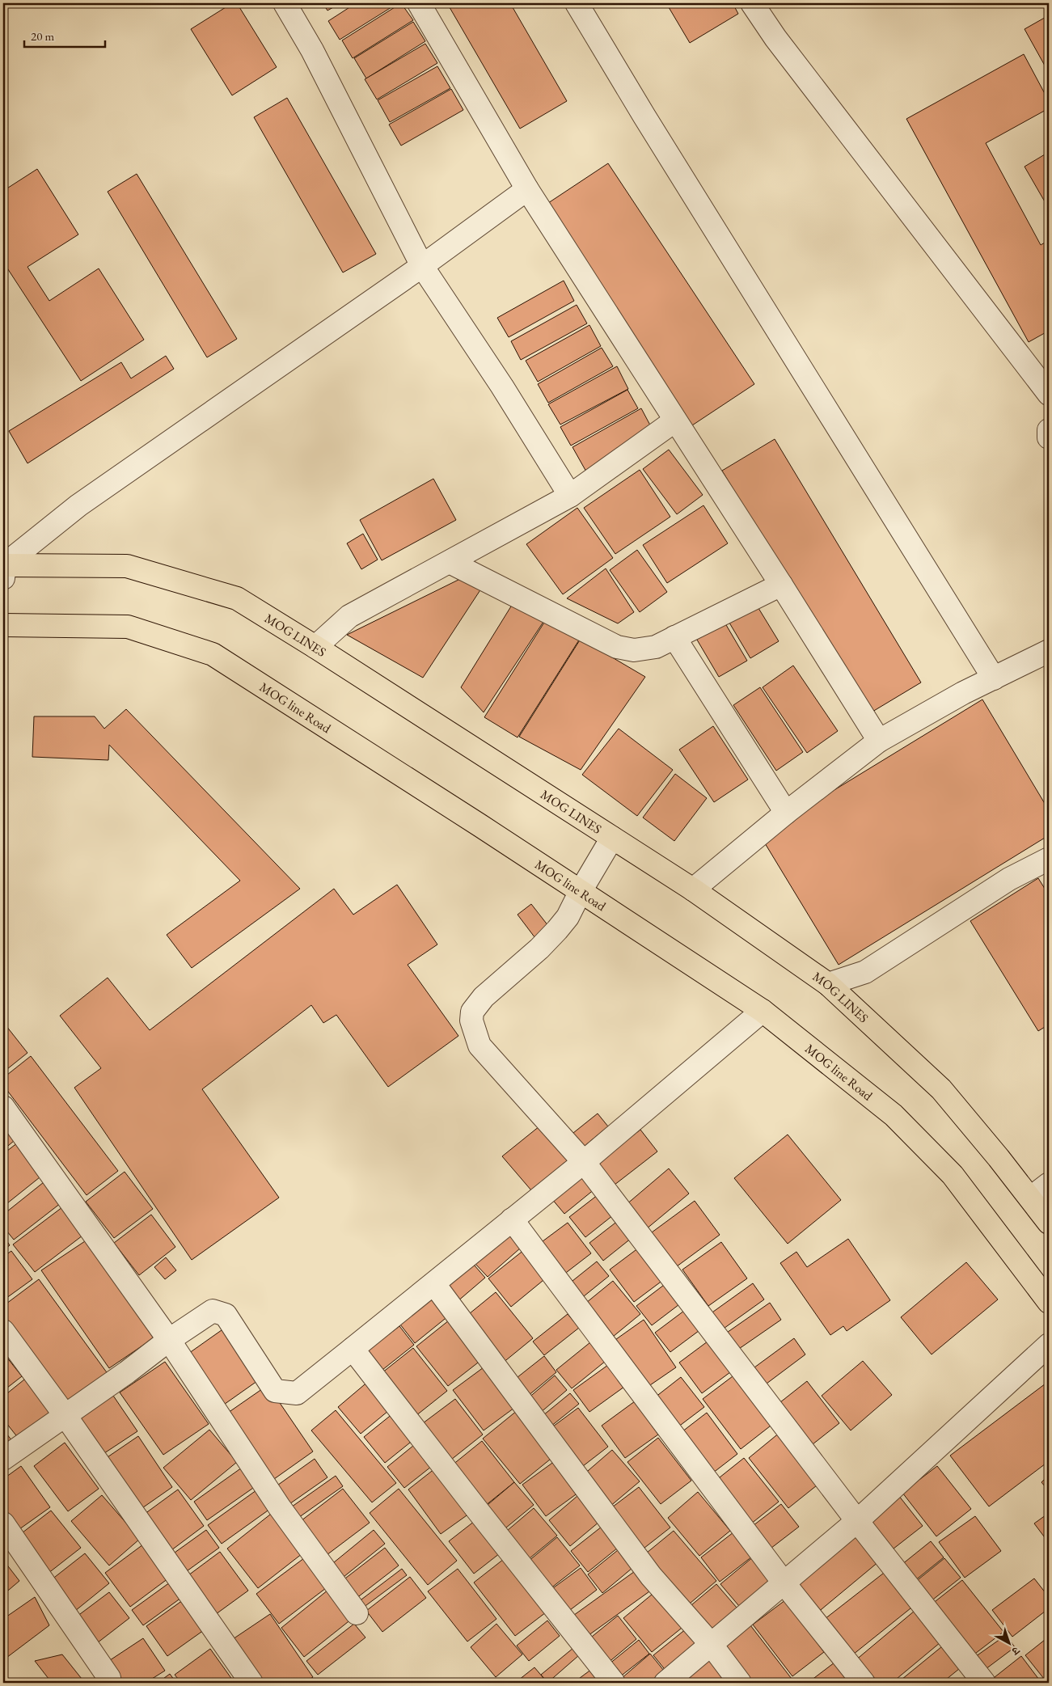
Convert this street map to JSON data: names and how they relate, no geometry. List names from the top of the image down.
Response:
{
  "streets": {
    "main road": ["MOG LINES", "MOG line Road"]
  },
  "scale_bar": "20 m",
  "north": "bottom right"
}
